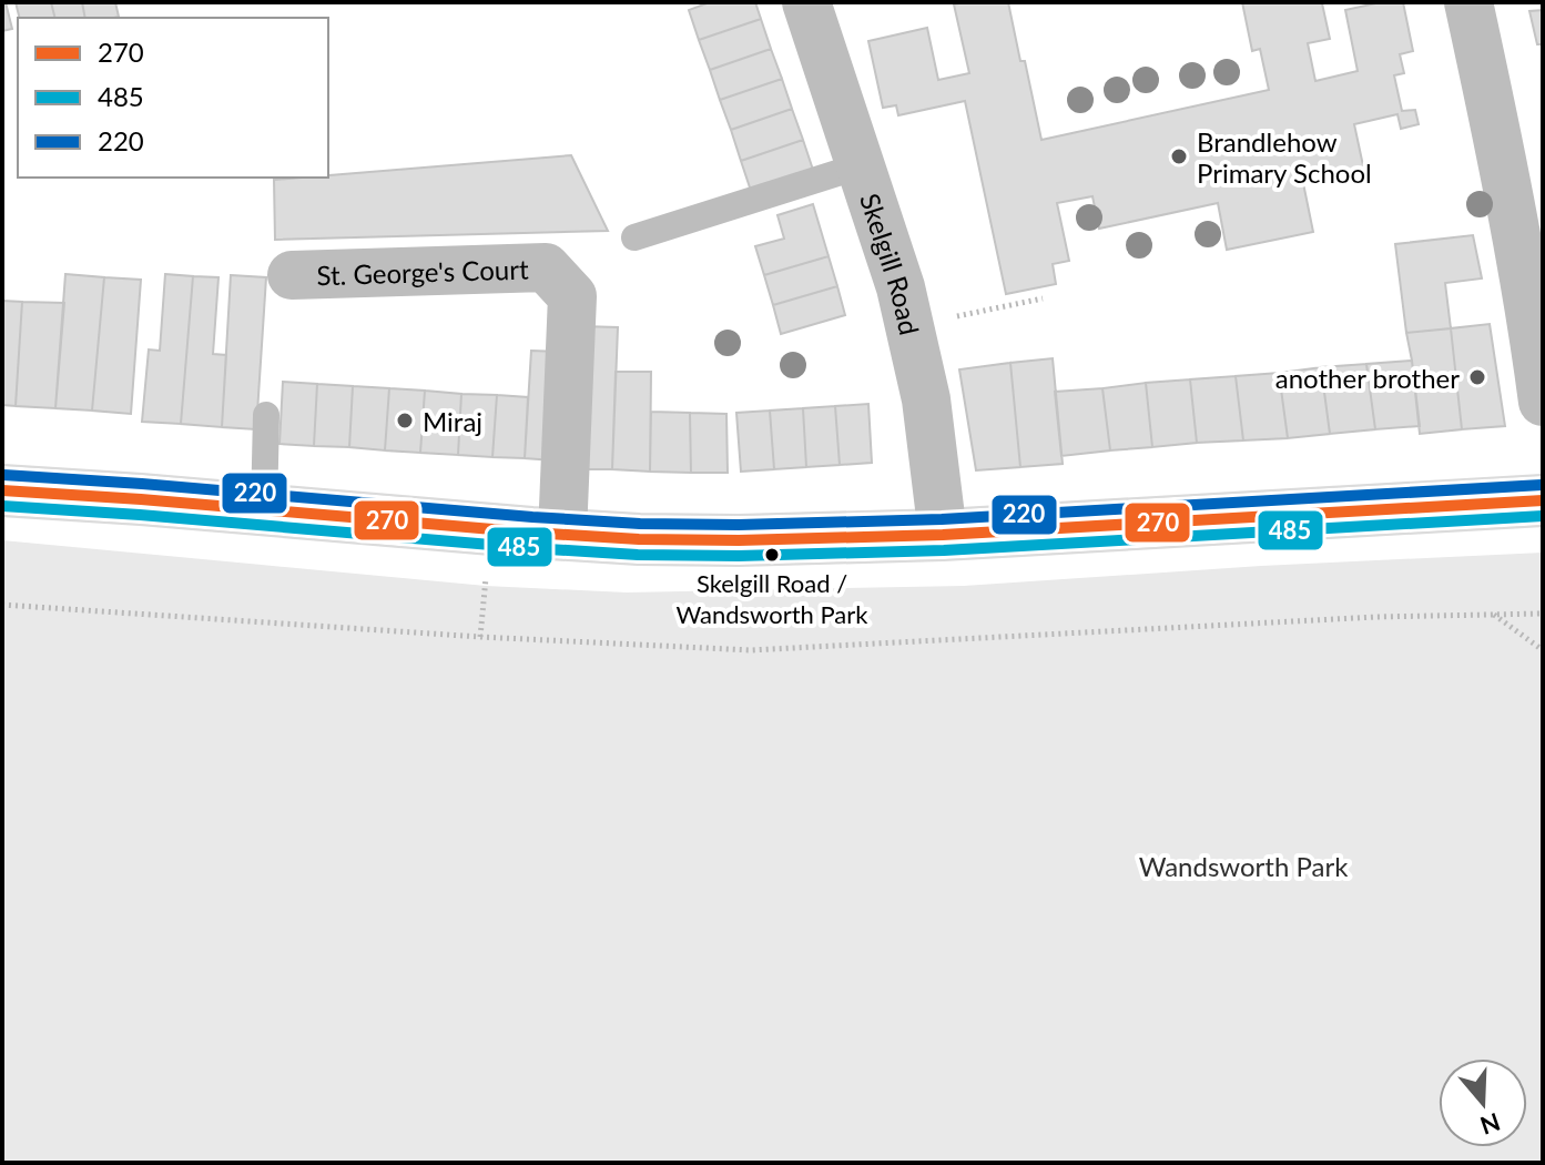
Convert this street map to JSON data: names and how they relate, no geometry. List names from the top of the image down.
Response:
{
  "streets": {
    "main road": ["Skelgill Road", "St. George's Court"]
  },
  "parks": ["Wandsworth Park"],
  "places": [
    "Brandlehow Primary School",
    "another brother",
    "Miraj",
    "Skelgill Road / Wandsworth Park"
  ],
  "lines": ["transit line 220", "transit line 270", "transit line 485"],
  "legend": ["270", "485", "220"],
  "north": "bottom"
}
